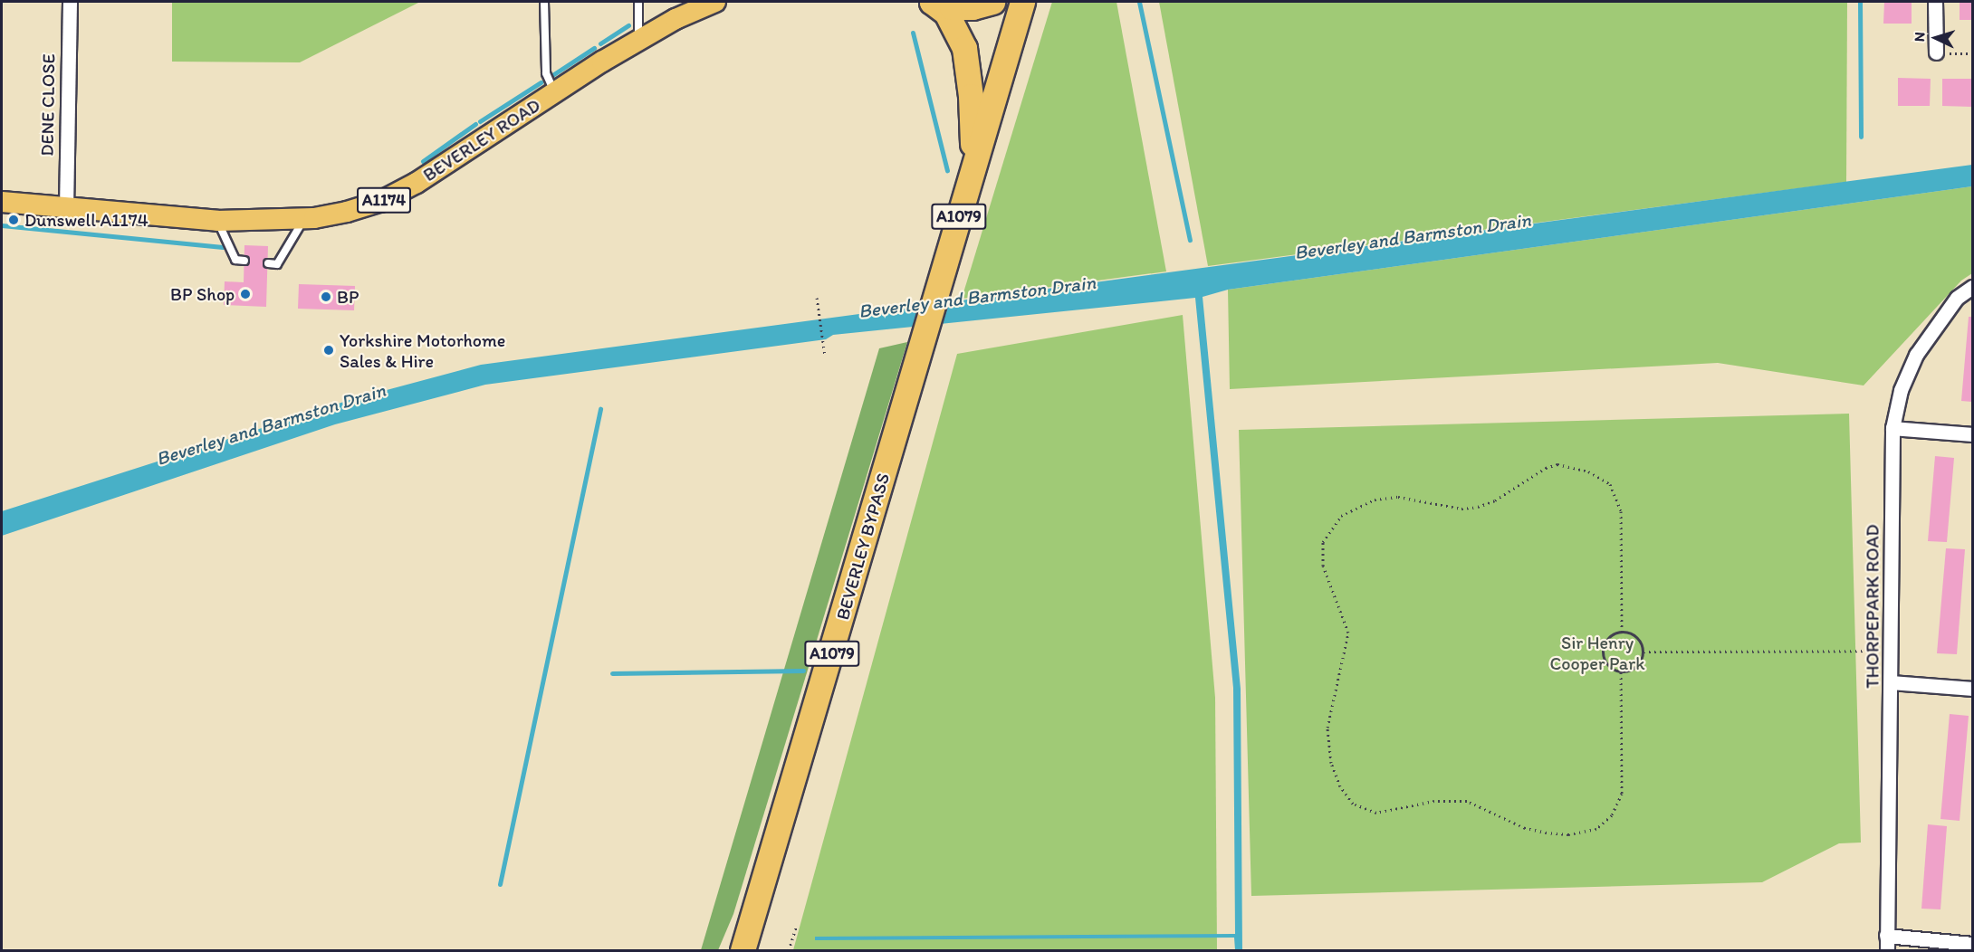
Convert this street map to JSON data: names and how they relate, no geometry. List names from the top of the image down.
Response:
{
  "streets": {
    "highway": ["A1079", "BEVERLEY BYPASS"],
    "main road": ["BEVERLEY ROAD", "A1174"],
    "street": ["DENE CLOSE", "THORPEPARK ROAD"]
  },
  "crossings": [
    ["DENE CLOSE", "BEVERLEY ROAD"]
  ],
  "water": ["Beverley and Barmston Drain"],
  "parks": ["Sir Henry Cooper Park"],
  "places": [
    "Dunswell A1174",
    "BP Shop",
    "BP",
    "Yorkshire Motorhome Sales & Hire"
  ],
  "north": "left"
}
